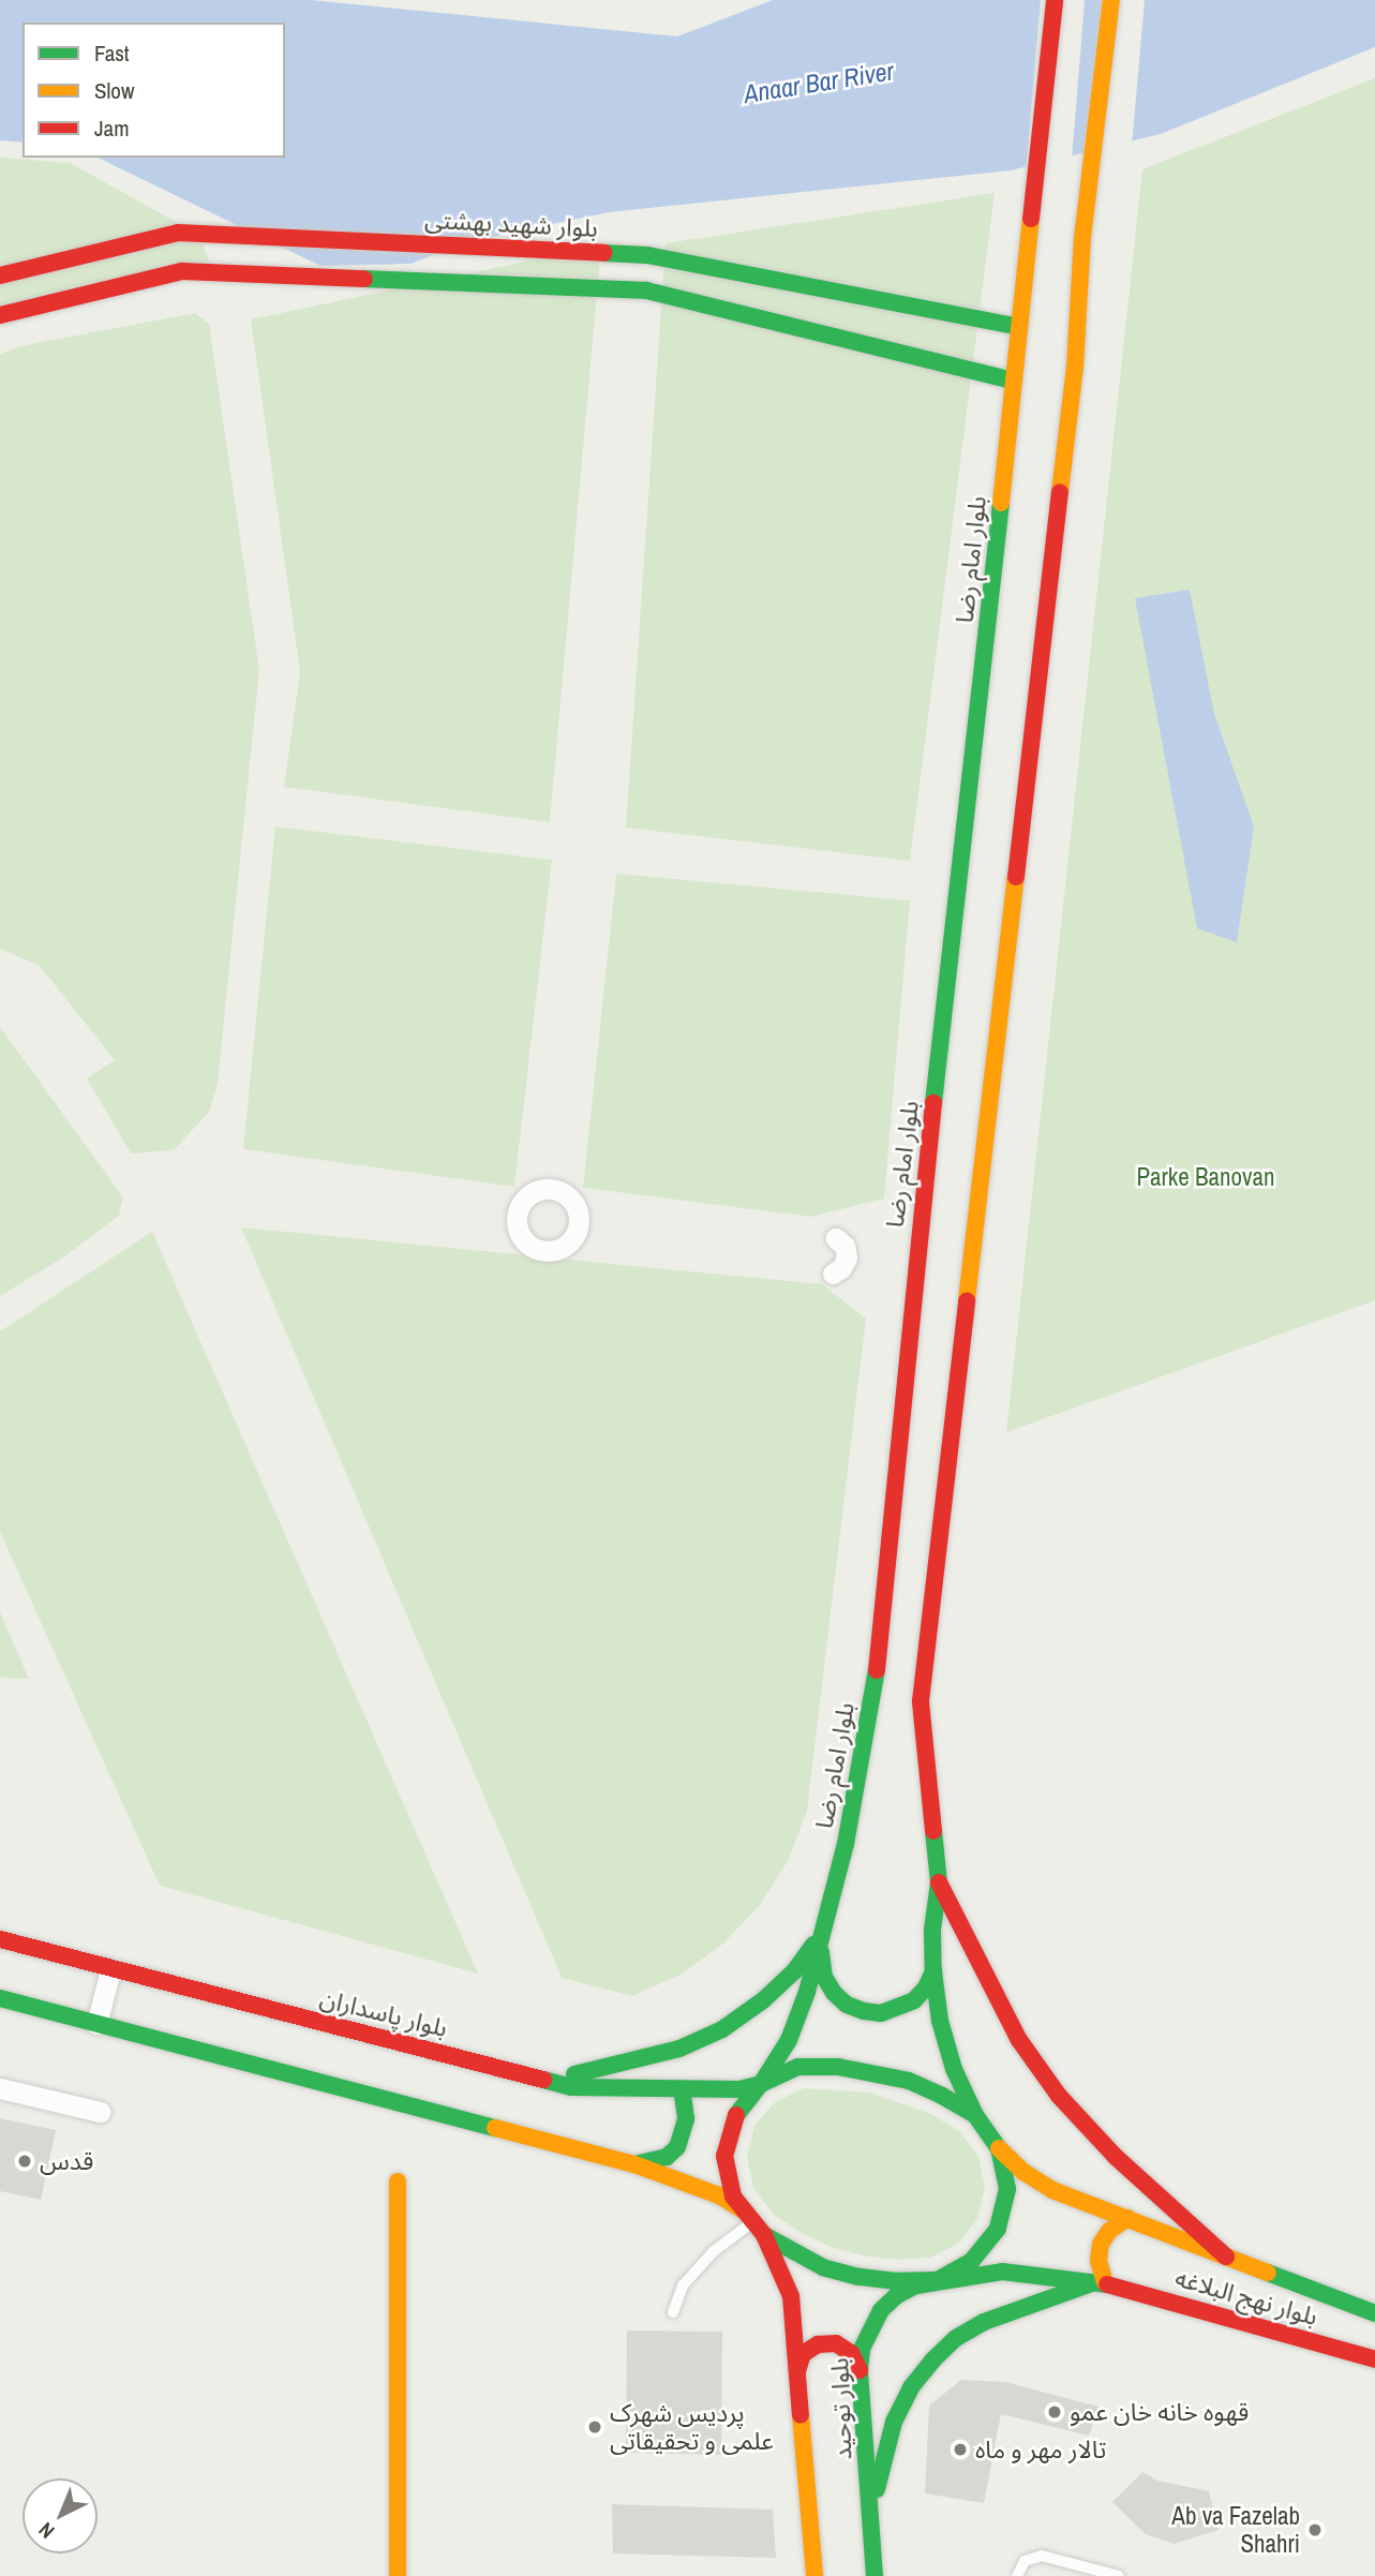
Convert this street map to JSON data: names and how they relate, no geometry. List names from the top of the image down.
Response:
{
  "streets": {
    "main road": [
      "بلوار شهید بهشتی",
      "بلوار امام رضا",
      "بلوار پاسداران",
      "بلوار نهج البلاغه",
      "بلوار توحید"
    ]
  },
  "crossings": [
    ["بلوار شهید بهشتی", "بلوار امام رضا"],
    ["بلوار امام رضا", "بلوار پاسداران"],
    ["بلوار امام رضا", "بلوار نهج البلاغه"],
    ["بلوار امام رضا", "بلوار توحید"],
    ["بلوار پاسداران", "بلوار نهج البلاغه"],
    ["بلوار پاسداران", "بلوار توحید"],
    ["بلوار نهج البلاغه", "بلوار توحید"]
  ],
  "water": ["Anaar Bar River"],
  "parks": ["Parke Banovan"],
  "places": [
    "قدس",
    "قهوه خانه خان عمو",
    "پردیس شهرک علمی و تحقیقاتی",
    "تالار مهر و ماه",
    "Ab va Fazelab Shahri"
  ],
  "legend": ["Fast", "Slow", "Jam"],
  "north": "bottom left"
}
